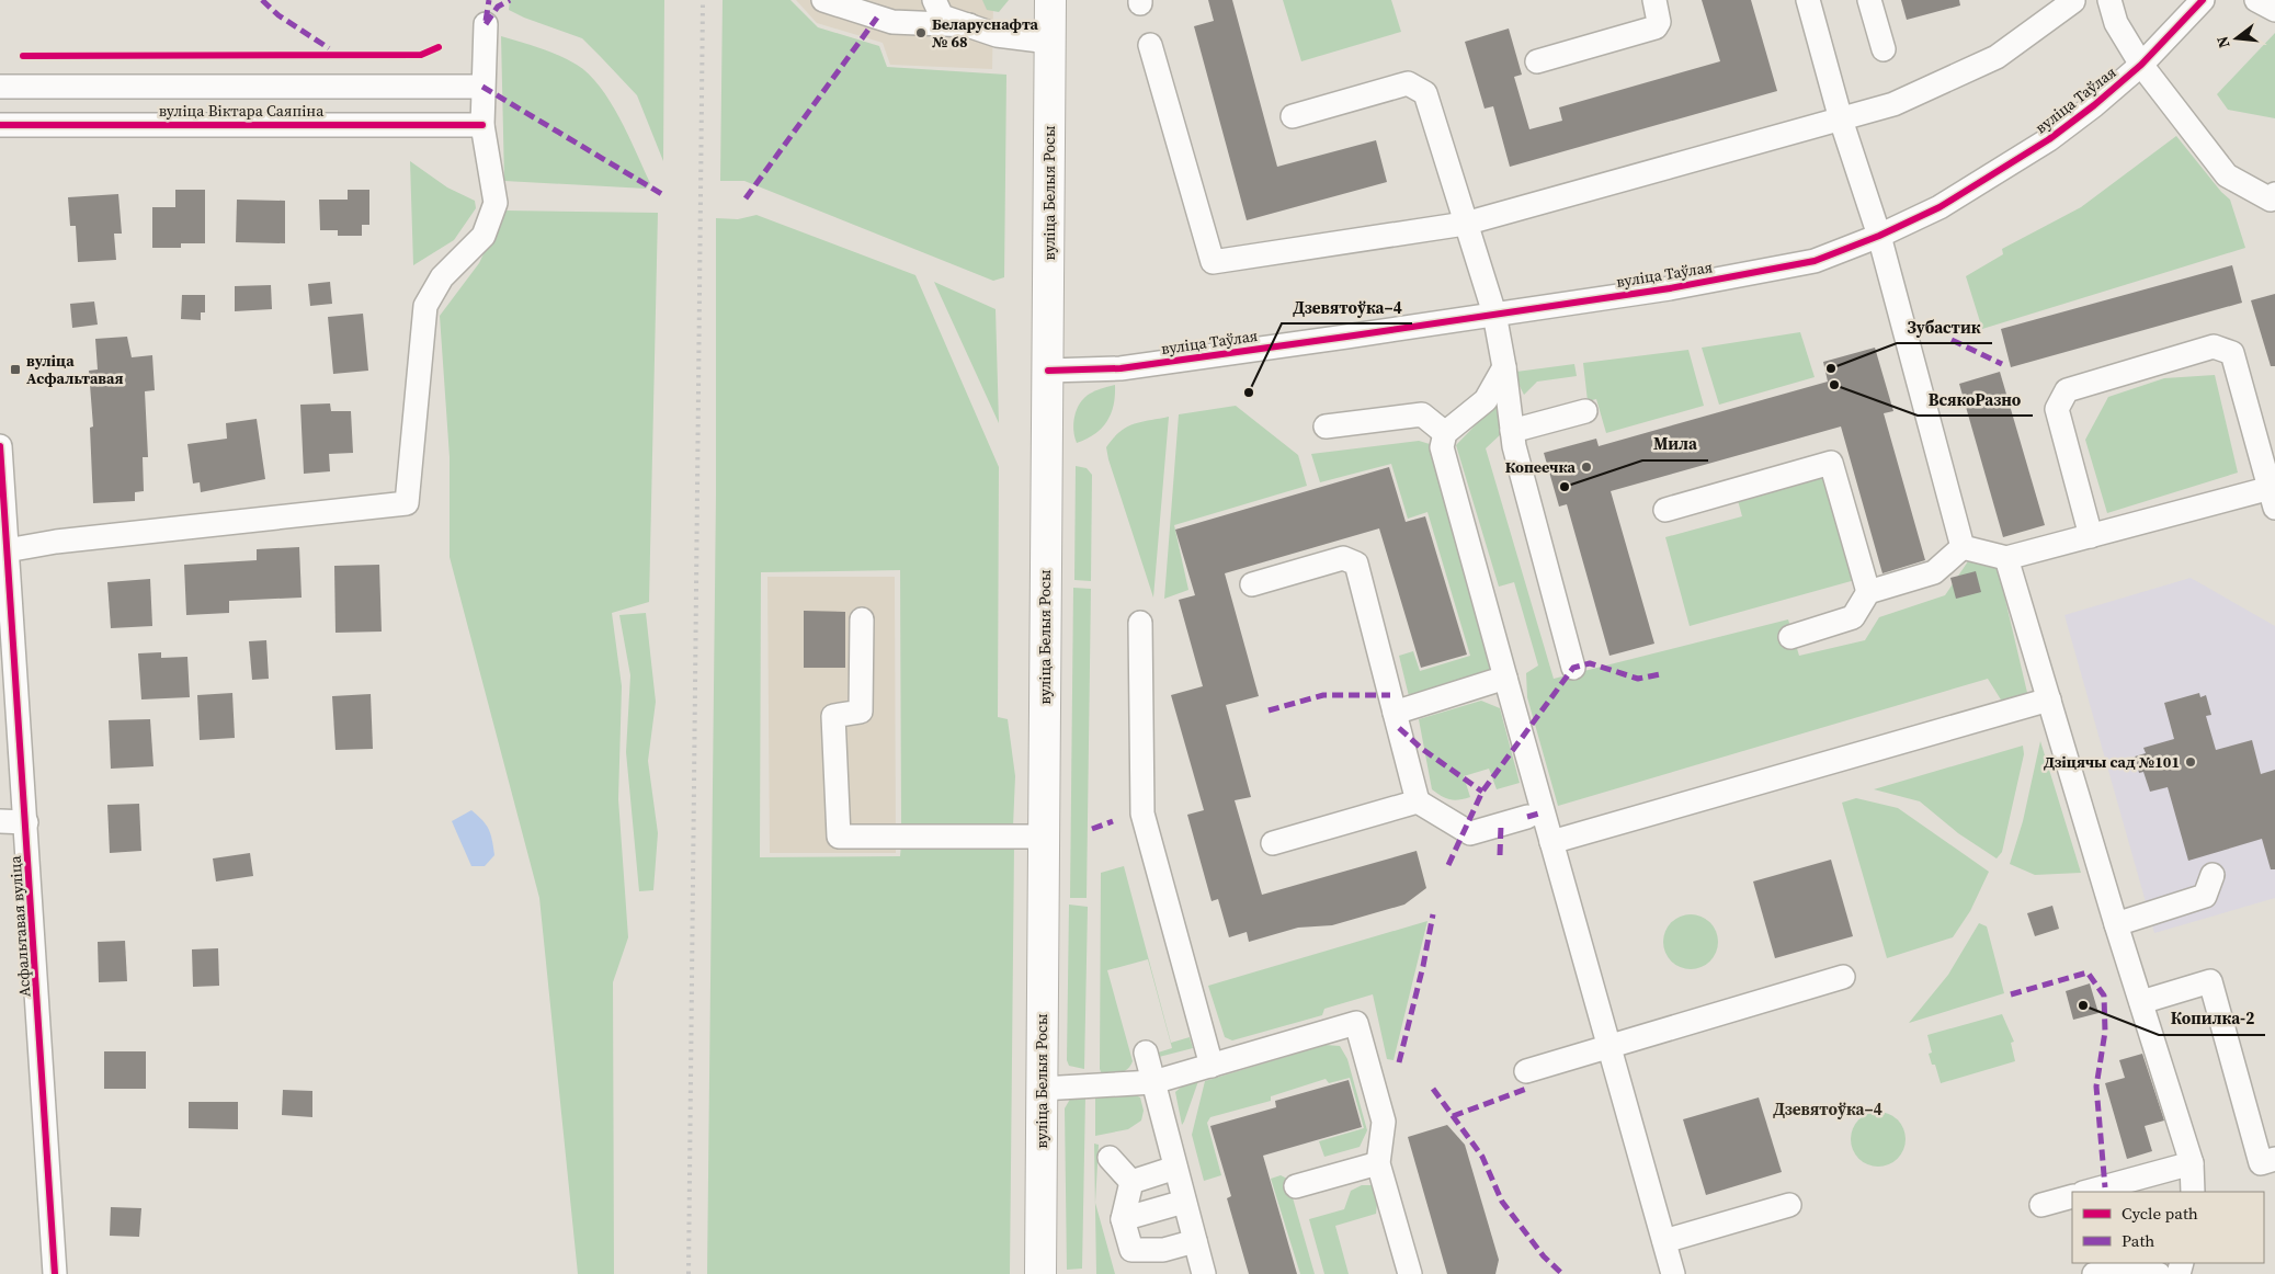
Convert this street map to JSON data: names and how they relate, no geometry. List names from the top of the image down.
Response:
{
  "streets": {
    "main road": ["вуліца Белыя Росы"],
    "street": ["вуліца Таўлая", "вуліца Віктара Саяпіна", "Асфальтавая вуліца"]
  },
  "crossings": [
    ["вуліца Таўлая", "вуліца Белыя Росы"]
  ],
  "districts": ["Дзевятоўка–4"],
  "places": {
    "other": [
      "Беларуснафта № 68",
      "Зубастик",
      "ВсякоРазно",
      "Дзевятоўка–4",
      "Копеечка",
      "Мила",
      "Дзіцячы сад №101",
      "Копилка-2"
    ],
    "transit": ["вуліца Асфальтавая"]
  },
  "legend": ["Cycle path", "Path"],
  "north": "left"
}
